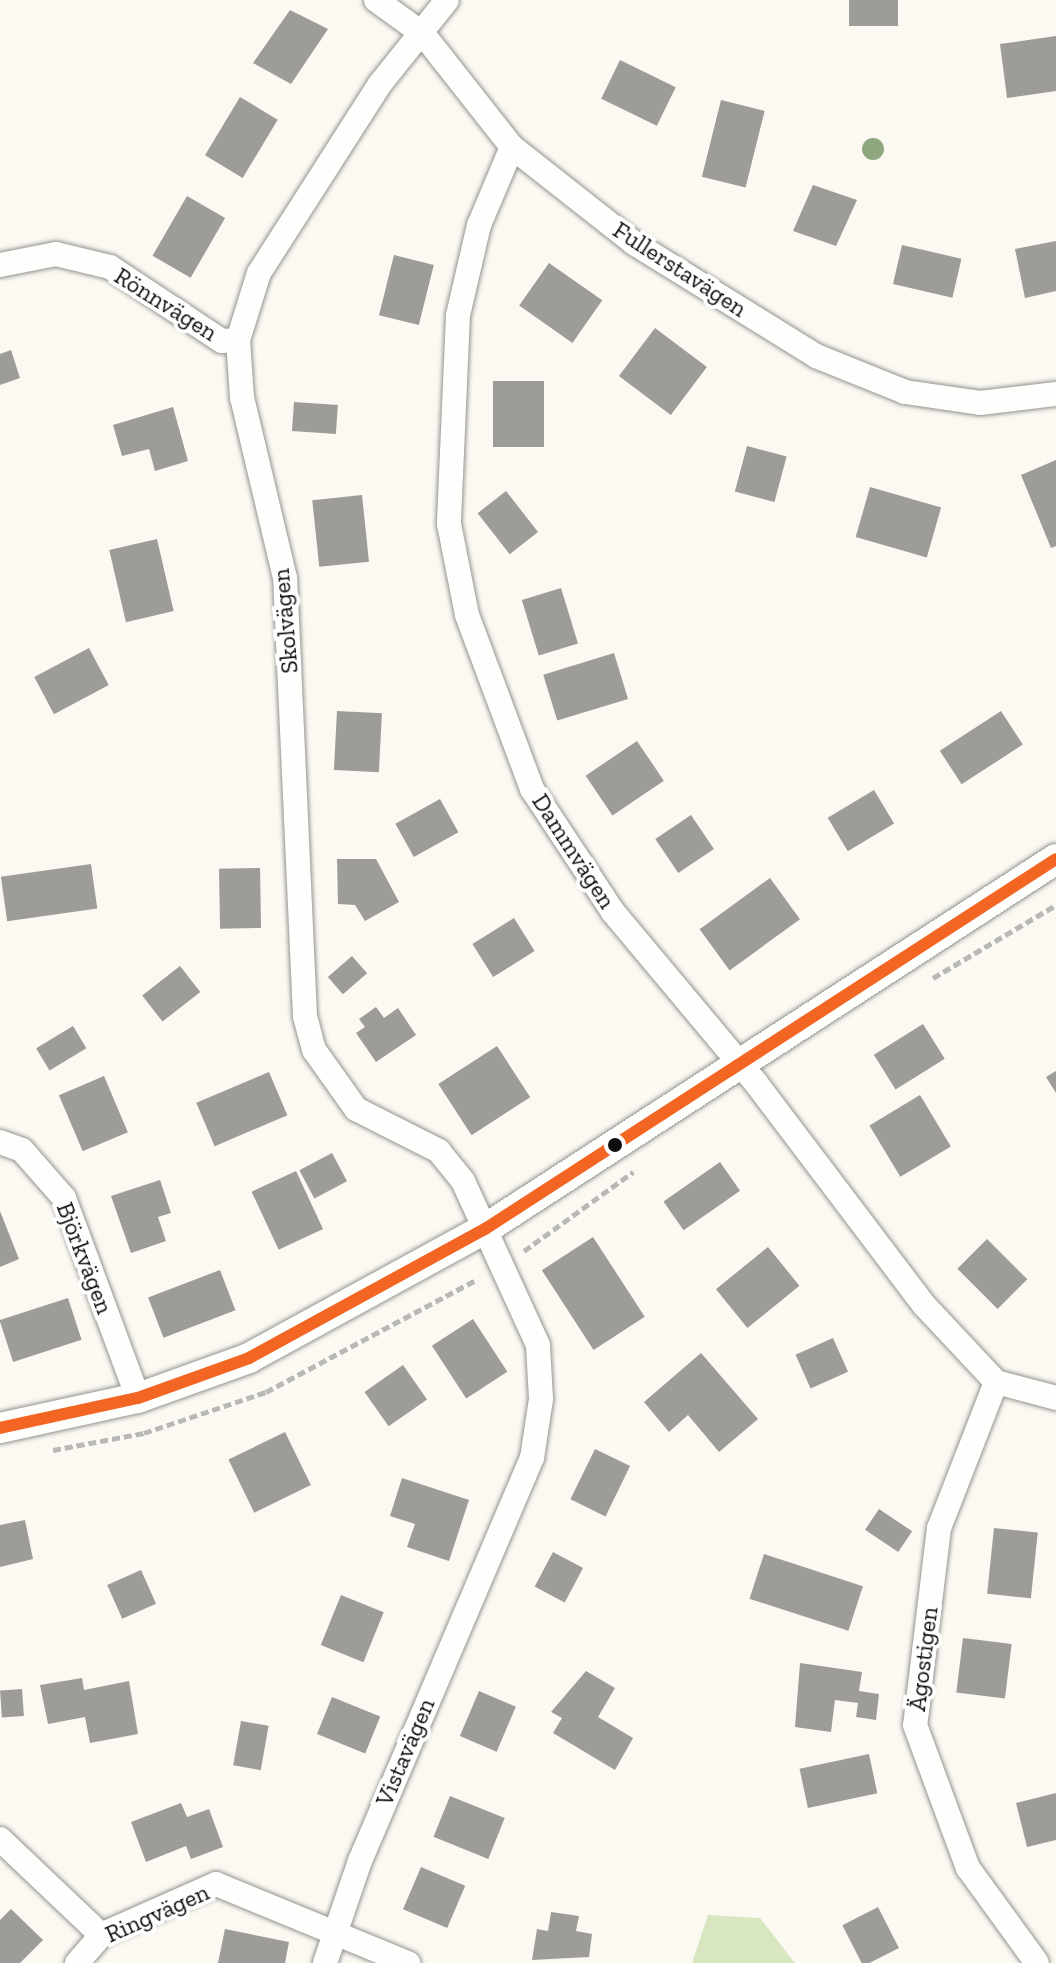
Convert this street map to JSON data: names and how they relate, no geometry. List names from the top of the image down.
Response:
{
  "streets": {
    "street": [
      "Fullerstavägen",
      "Rönnvägen",
      "Skolvägen",
      "Dammvägen",
      "Björkvägen",
      "Ägostigen",
      "Vistavägen",
      "Ringvägen"
    ]
  },
  "crossings": [
    ["Fullerstavägen", "Skolvägen"],
    ["Fullerstavägen", "Dammvägen"],
    ["Rönnvägen", "Skolvägen"],
    ["Skolvägen", "Vistavägen"],
    ["Dammvägen", "Ägostigen"],
    ["Vistavägen", "Ringvägen"]
  ]
}
